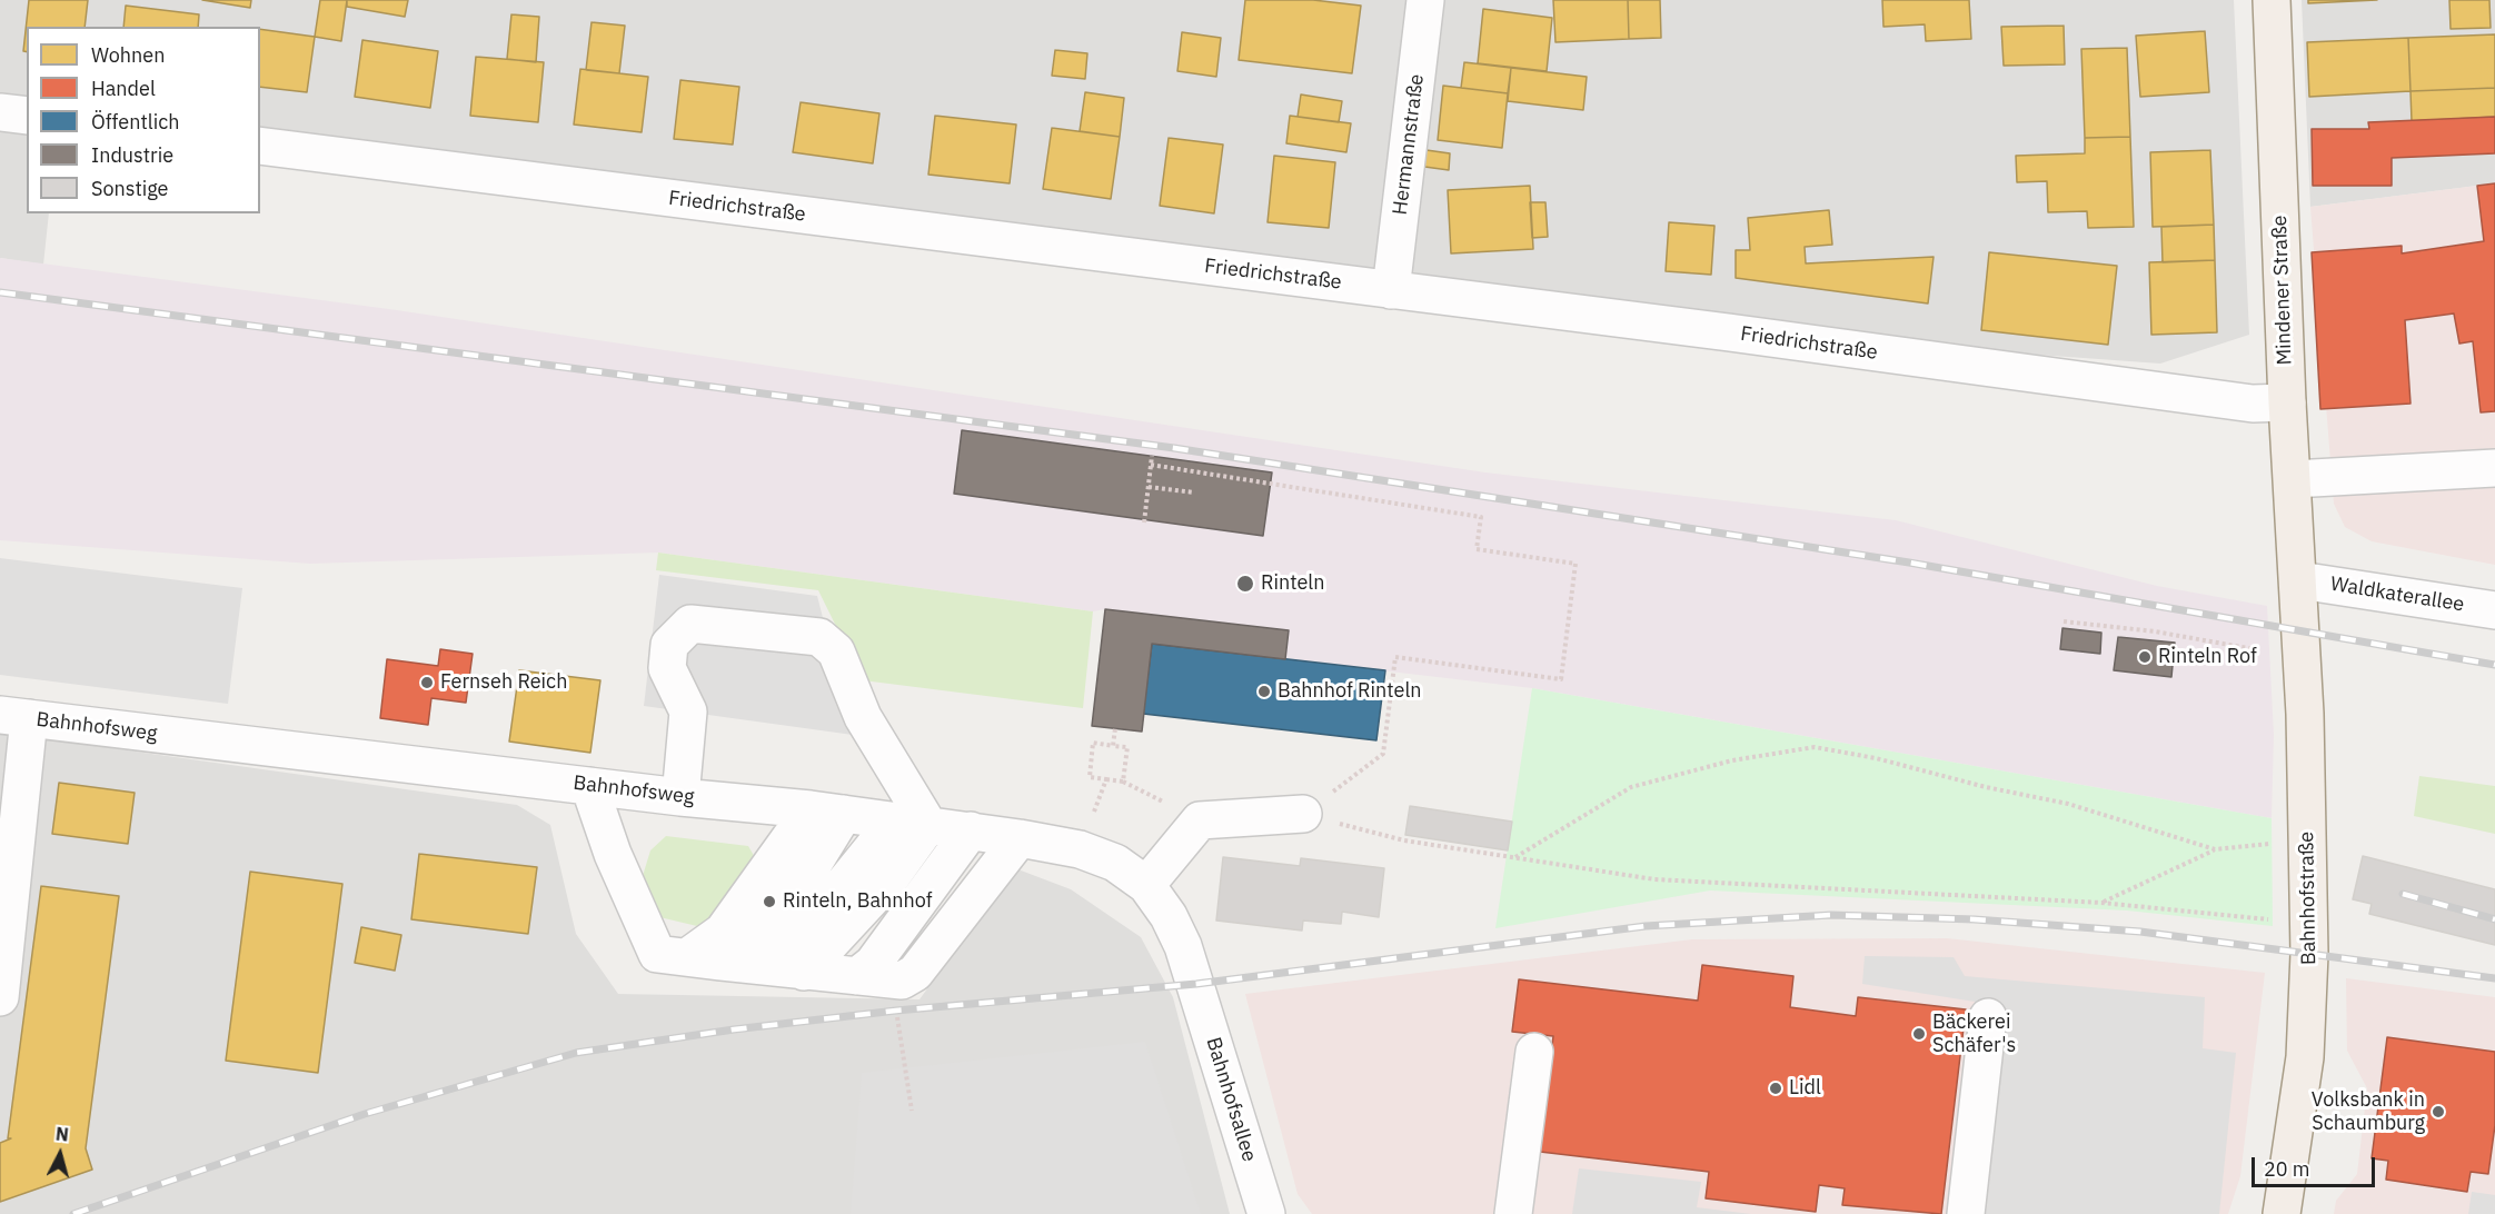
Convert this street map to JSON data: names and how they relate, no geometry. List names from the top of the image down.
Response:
{
  "streets": {
    "main road": ["Mindener Straße", "Bahnhofstraße"],
    "street": [
      "Hermannstraße",
      "Friedrichstraße",
      "Waldkaterallee",
      "Bahnhofsweg",
      "Bahnhofsallee"
    ]
  },
  "crossings": [
    ["Hermannstraße", "Friedrichstraße"],
    ["Friedrichstraße", "Mindener Straße"],
    ["Mindener Straße", "Waldkaterallee"],
    ["Mindener Straße", "Bahnhofstraße"],
    ["Waldkaterallee", "Bahnhofstraße"],
    ["Bahnhofsweg", "Bahnhofsallee"]
  ],
  "places": [
    "Rinteln",
    "Rinteln Rof",
    "Fernseh Reich",
    "Bahnhof Rinteln",
    "Rinteln, Bahnhof",
    "Bäckerei Schäfer's",
    "Lidl",
    "Volksbank in Schaumburg"
  ],
  "legend": [
    "Wohnen",
    "Handel",
    "Öffentlich",
    "Industrie",
    "Sonstige"
  ],
  "scale_bar": "20 m",
  "north": "top"
}
